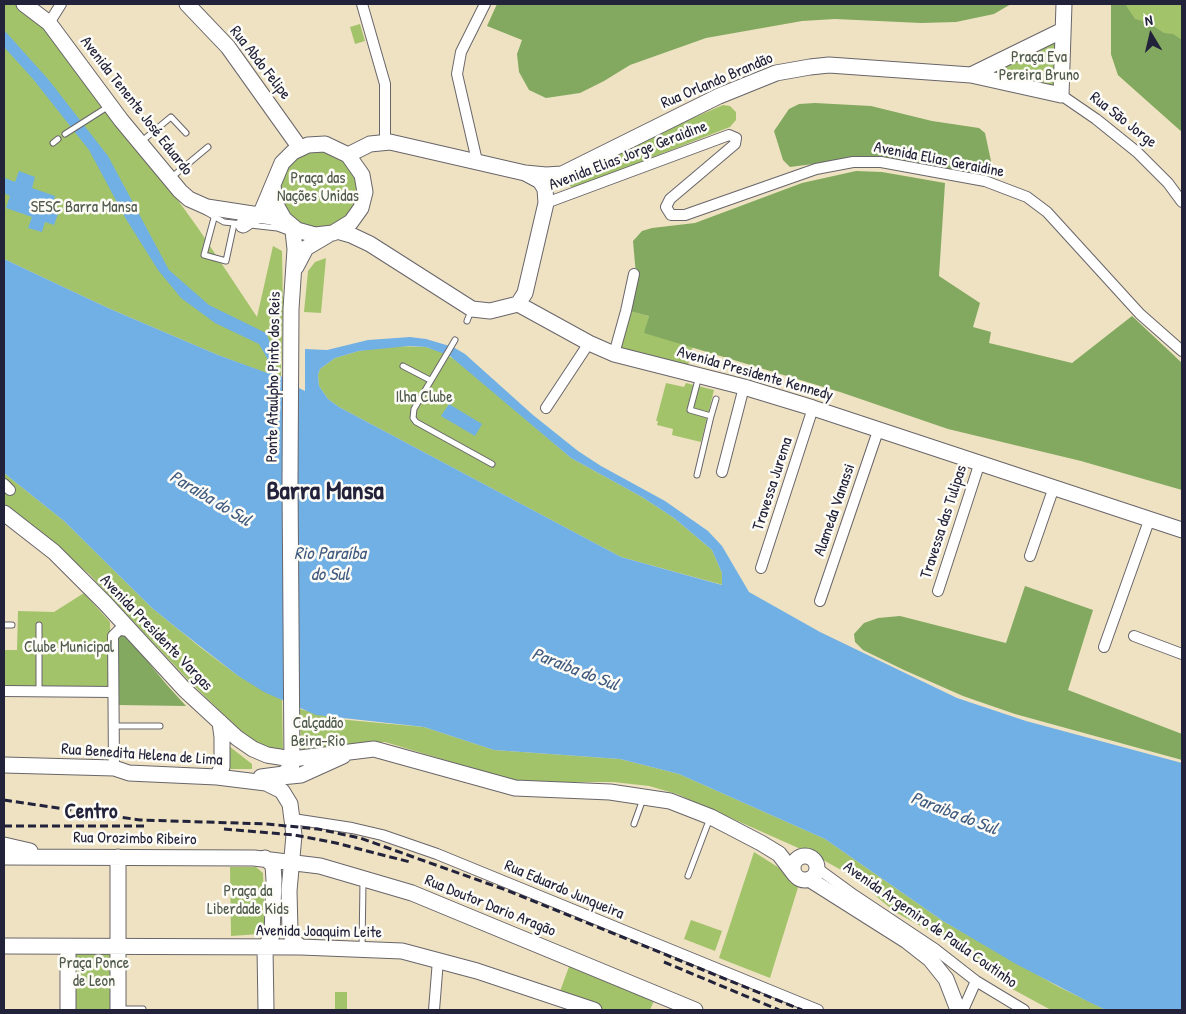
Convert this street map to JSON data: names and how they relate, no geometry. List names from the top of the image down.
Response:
{
  "streets": {
    "street": [
      "Rua Abdo Felipe",
      "Rua Orlando Brandão",
      "Avenida Tenente José Eduardo",
      "Rua São Jorge",
      "Avenida Elias Jorge Geraidine",
      "Avenida Elias Geraidine",
      "Avenida Presidente Kennedy",
      "Ponte Ataulpho Pinto dos Reis",
      "Travessa Jurema",
      "Alameda Vanassi",
      "Travessa das Tulipas",
      "Avenida Presidente Vargas",
      "Rua Benedita Helena de Lima",
      "Rua Orozimbo Ribeiro",
      "Rua Eduardo Junqueira",
      "Rua Doutor Dario Aragão",
      "Avenida Argemiro de Paula Coutinho",
      "Avenida Joaquim Leite"
    ]
  },
  "crossings": [
    ["Rua Abdo Felipe", "Avenida Tenente José Eduardo"],
    ["Rua Orlando Brandão", "Rua São Jorge"],
    ["Avenida Elias Jorge Geraidine", "Avenida Elias Geraidine"],
    ["Avenida Presidente Kennedy", "Travessa Jurema"],
    ["Avenida Presidente Kennedy", "Alameda Vanassi"],
    ["Avenida Presidente Kennedy", "Travessa das Tulipas"],
    ["Ponte Ataulpho Pinto dos Reis", "Avenida Presidente Vargas"],
    ["Rua Benedita Helena de Lima", "Rua Eduardo Junqueira"],
    ["Rua Orozimbo Ribeiro", "Rua Doutor Dario Aragão"]
  ],
  "districts": ["Barra Mansa", "Centro"],
  "water": ["Paraiba do Sul", "Rio Paraíba do Sul"],
  "parks": [
    "Praça Eva Pereira Bruno",
    "Praça das Nações Unidas",
    "SESC Barra Mansa",
    "Ilha Clube",
    "Clube Municipal",
    "Calçadão Beira-Rio",
    "Praça da Liberdade Kids",
    "Praça Ponce de Leon"
  ],
  "north": "top"
}
